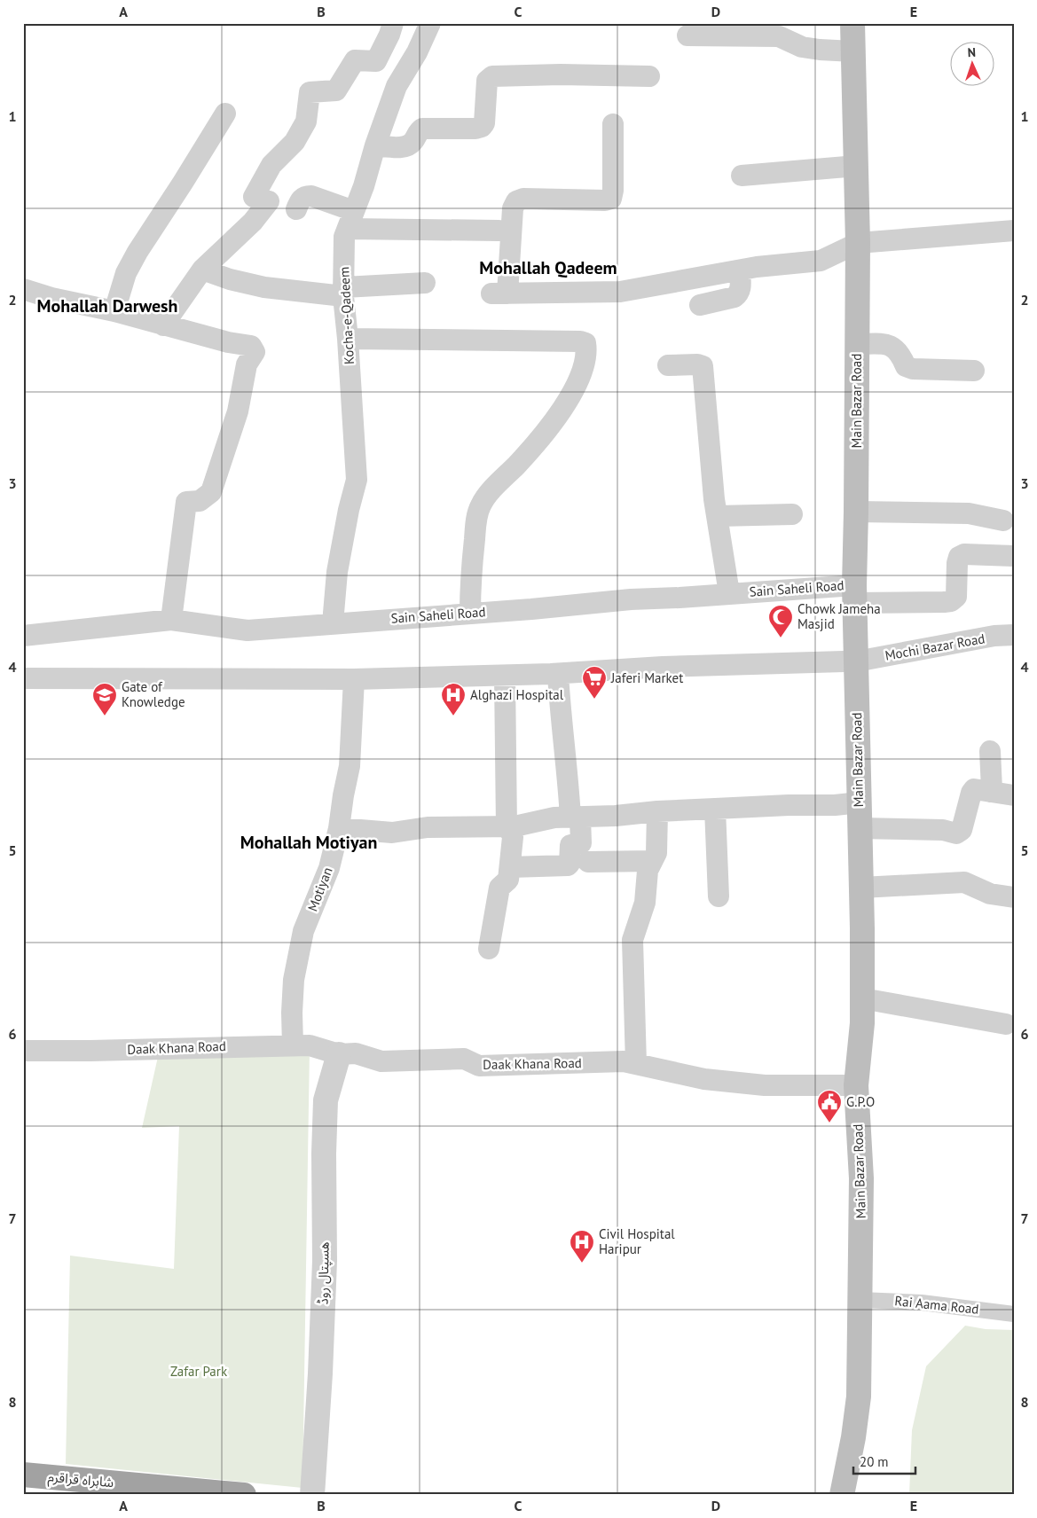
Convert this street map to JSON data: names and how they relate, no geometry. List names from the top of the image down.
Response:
{
  "streets": {
    "highway": ["شاہراہ قراقرم"],
    "main road": ["Main Bazar Road"],
    "street": [
      "Kocha-e-Qadeem",
      "Sain Saheli Road",
      "Mochi Bazar Road",
      "Motiyan",
      "Daak Khana Road",
      "ھسپتال روڈ",
      "Rai Aama Road"
    ]
  },
  "crossings": [
    ["Kocha-e-Qadeem", "Sain Saheli Road"],
    ["Main Bazar Road", "Sain Saheli Road"],
    ["Main Bazar Road", "Mochi Bazar Road"],
    ["Main Bazar Road", "Daak Khana Road"],
    ["Main Bazar Road", "Rai Aama Road"],
    ["Motiyan", "Daak Khana Road"],
    ["Daak Khana Road", "ھسپتال روڈ"]
  ],
  "districts": ["Mohallah Qadeem", "Mohallah Darwesh", "Mohallah Motiyan"],
  "parks": ["Zafar Park"],
  "places": {
    "mosque": ["Chowk Jameha Masjid"],
    "supermarket": ["Jaferi Market"],
    "school or university": ["Gate of Knowledge"],
    "hospital": ["Alghazi Hospital", "Civil Hospital Haripur"],
    "public building": ["G.P.O"]
  },
  "scale_bar": "20 m",
  "north": "top",
  "grid": {
    "columns": [
      "A",
      "B",
      "C",
      "D",
      "E"
    ],
    "rows": [
      "1",
      "2",
      "3",
      "4",
      "5",
      "6",
      "7",
      "8"
    ]
  }
}
